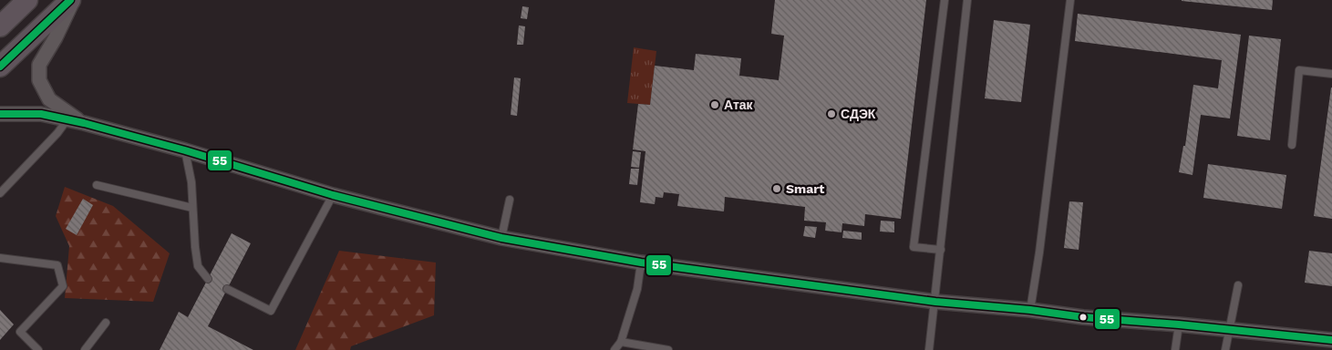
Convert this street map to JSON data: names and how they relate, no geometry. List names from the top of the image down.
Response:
{
  "places": ["Атак", "СДЭК", "Smart"],
  "lines": ["transit line 55"]
}
